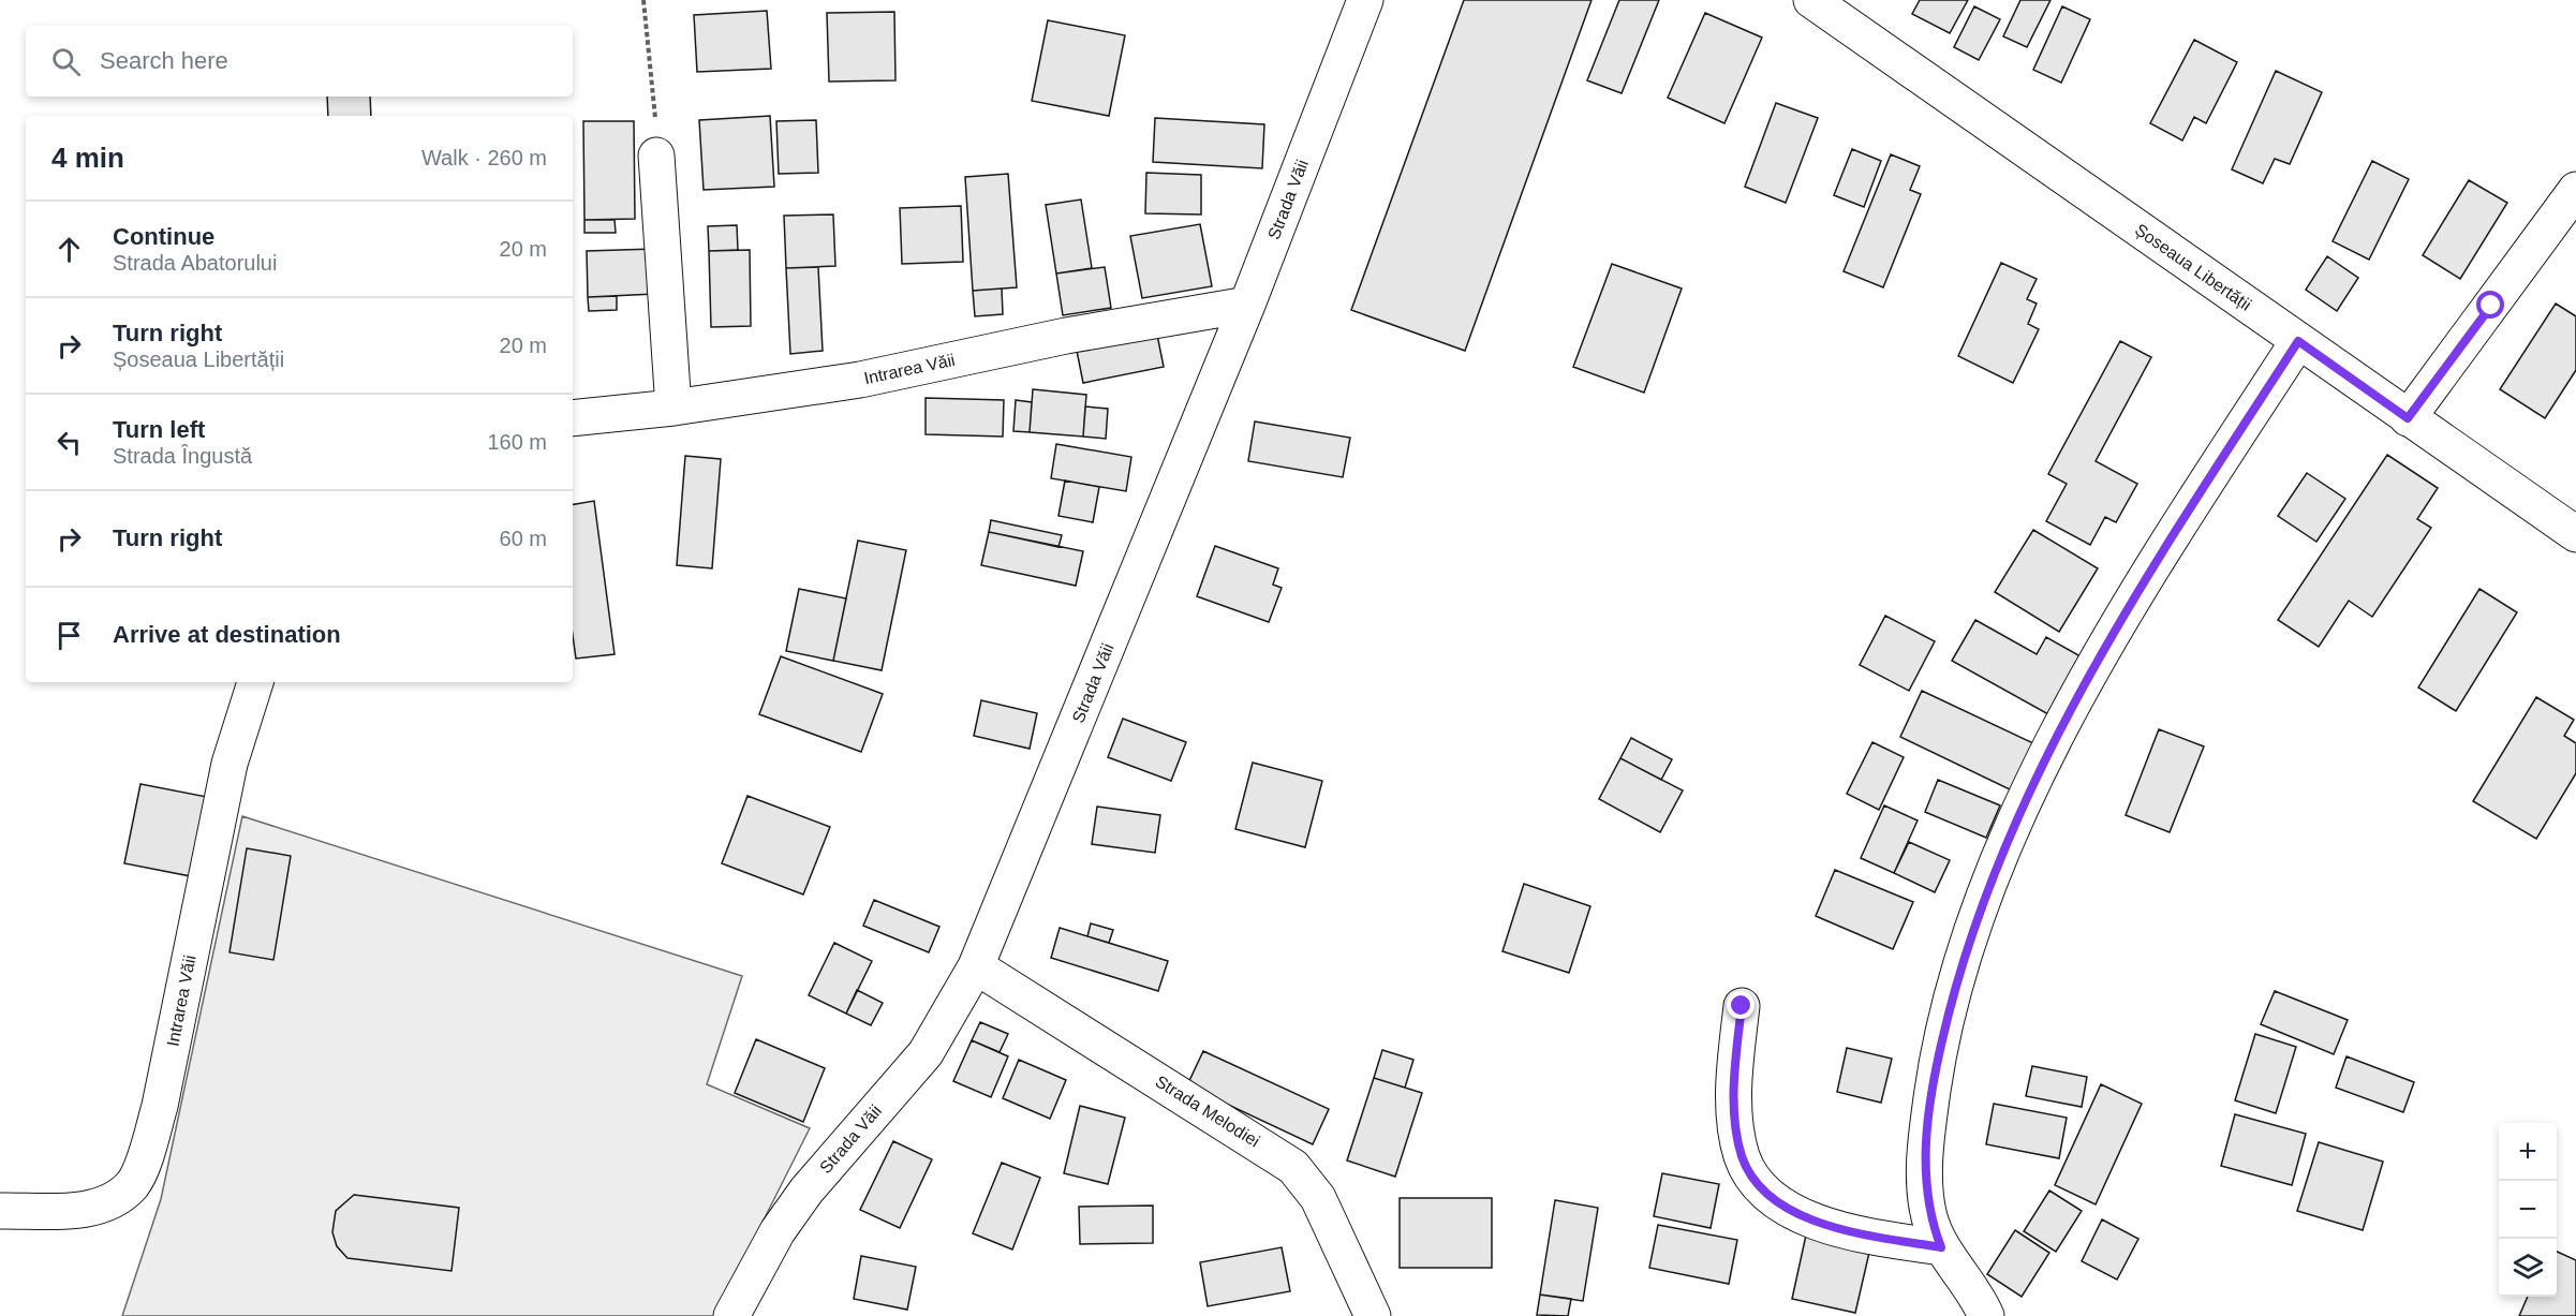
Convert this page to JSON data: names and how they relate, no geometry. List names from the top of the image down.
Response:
{
  "streets": {
    "street": [
      "Strada Văii",
      "Șoseaua Libertății",
      "Intrarea Văii",
      "Strada Melodiei"
    ]
  },
  "crossings": [
    ["Strada Văii", "Intrarea Văii"],
    ["Strada Văii", "Strada Melodiei"]
  ],
  "page": {
    "search": "Search here",
    "heading": ["4 min", "Walk · 260 m"],
    "list": [
      ["Continue", "Strada Abatorului", "20 m"],
      ["Turn right", "Șoseaua Libertății", "20 m"],
      ["Turn left", "Strada Îngustă", "160 m"],
      ["Turn right", "60 m"],
      "Arrive at destination"
    ],
    "map_buttons": ["+", "−"]
  }
}
